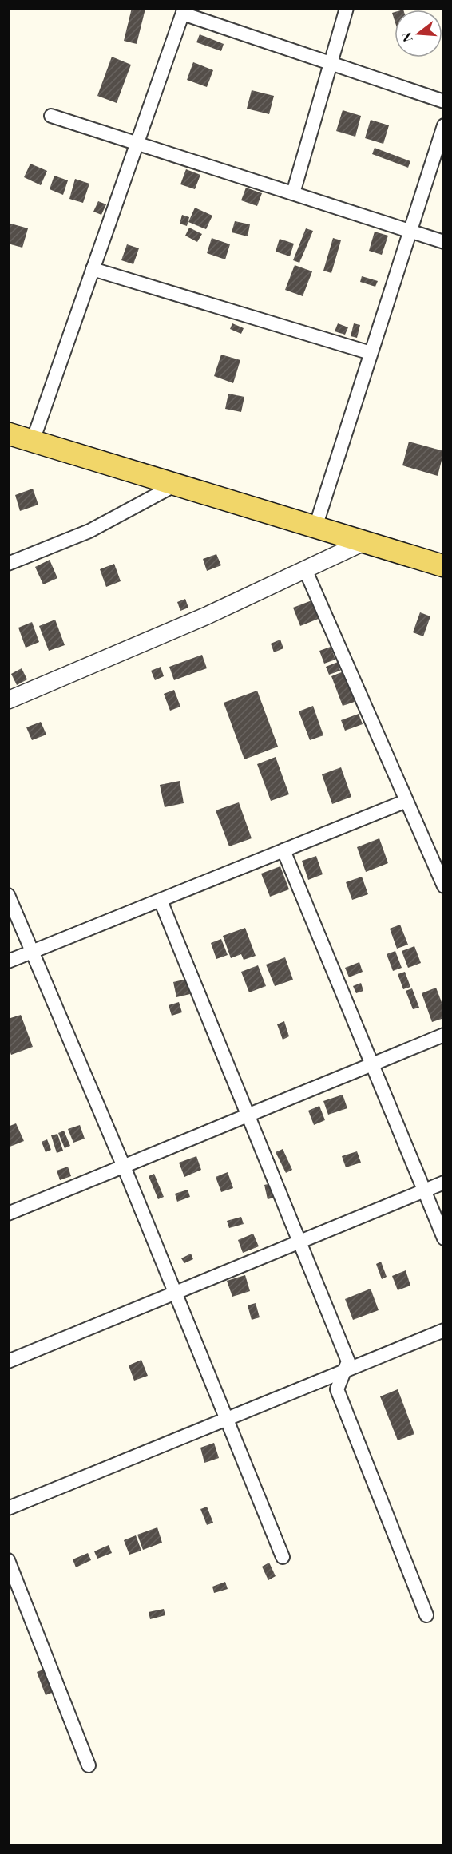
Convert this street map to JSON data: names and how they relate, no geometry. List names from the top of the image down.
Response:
{
  "north": "left"
}
